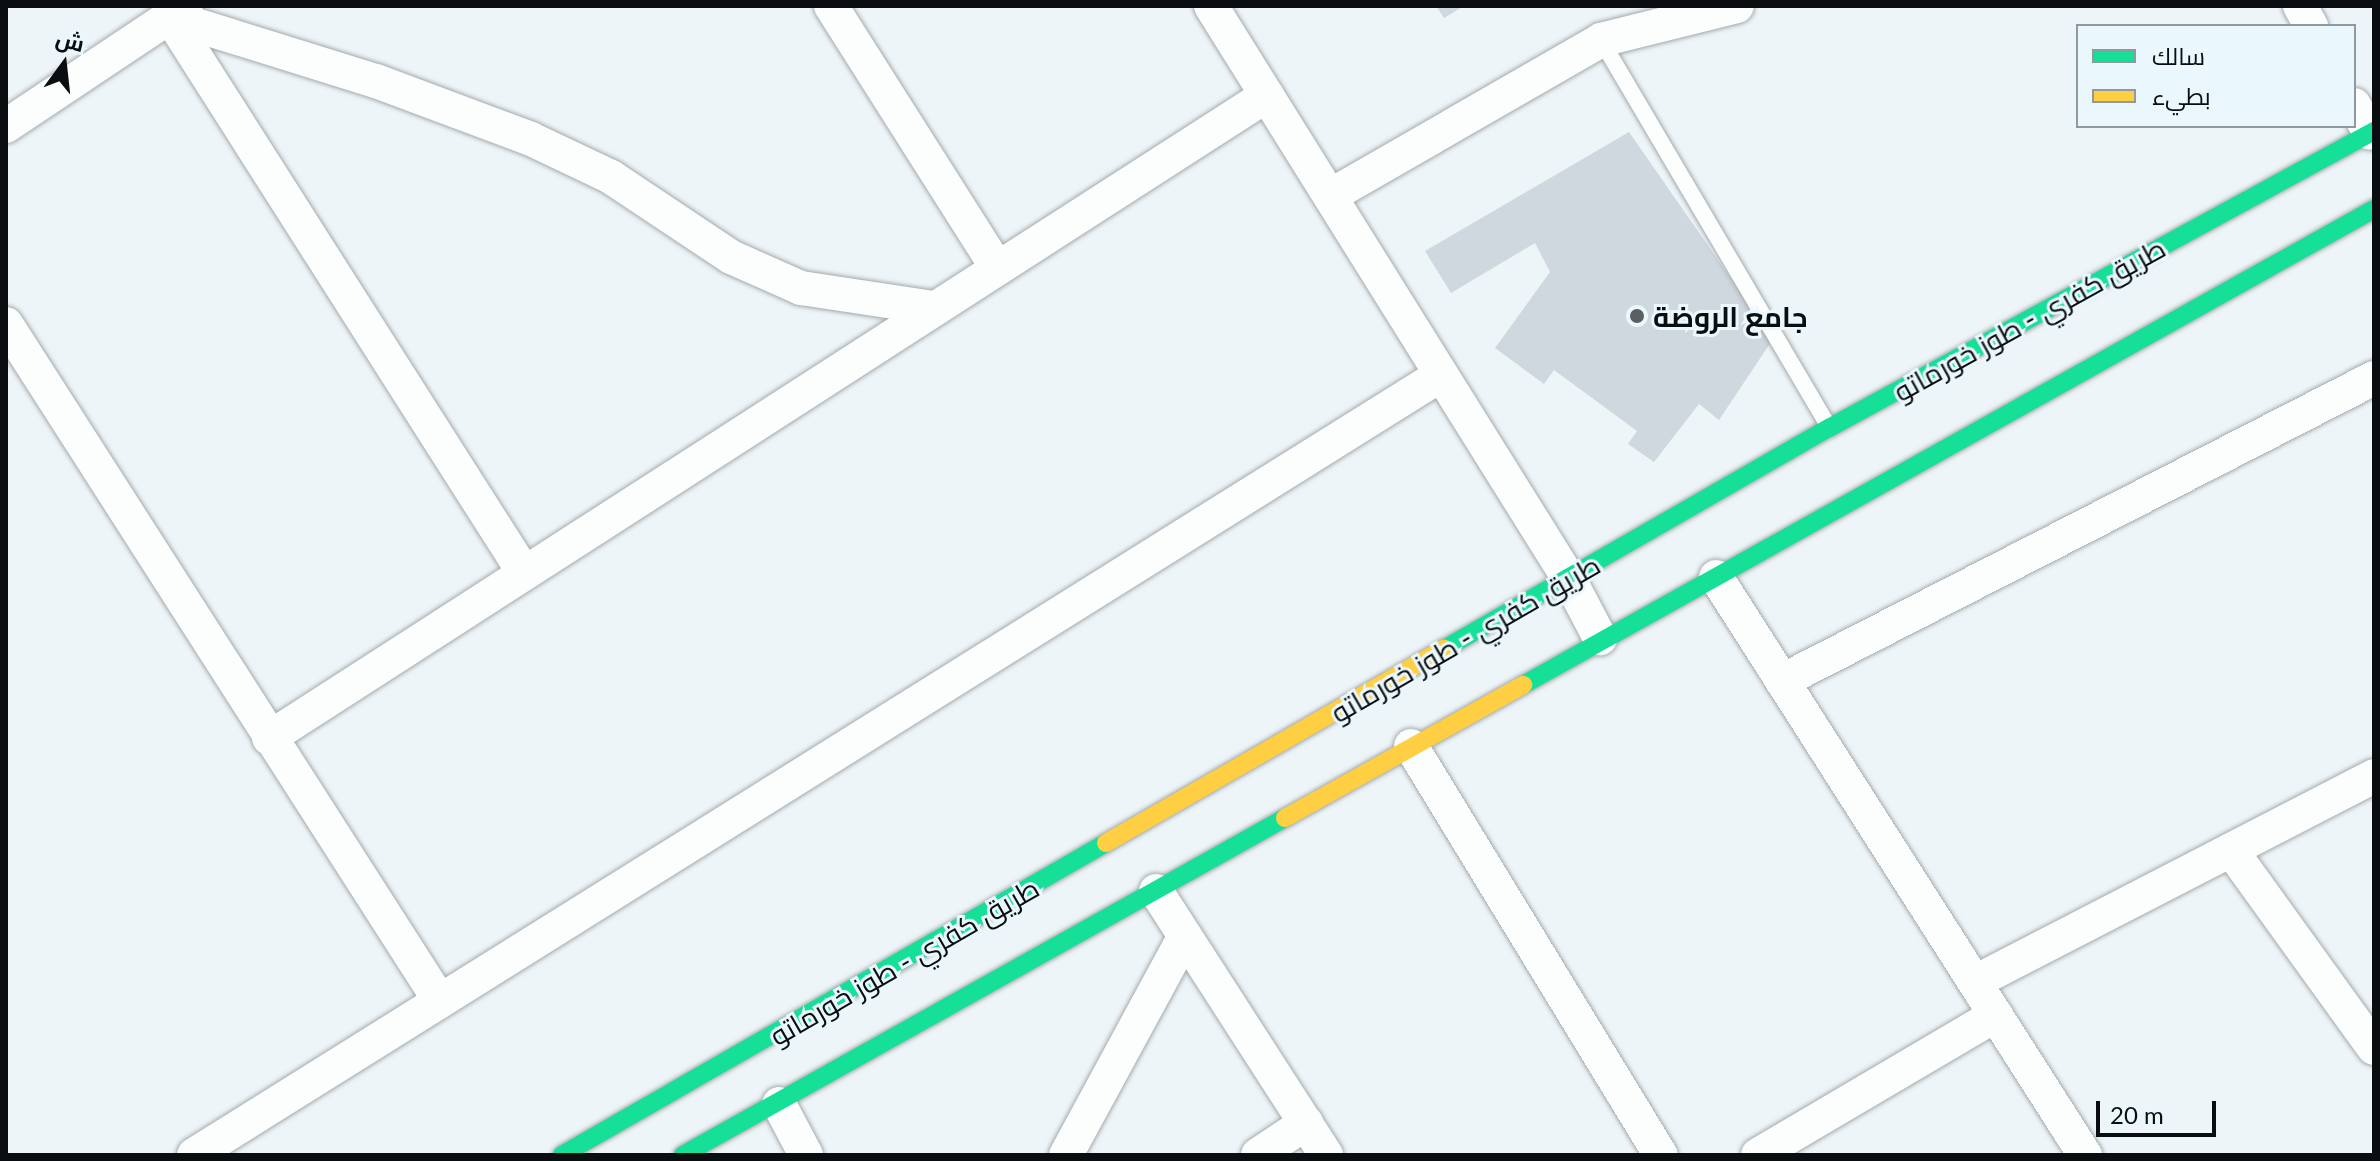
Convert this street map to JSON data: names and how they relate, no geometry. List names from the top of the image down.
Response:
{
  "streets": {
    "main road": ["طريق كفري - طوز خورماتو"]
  },
  "places": ["جامع الروضة"],
  "legend": ["سالك", "بطيء"],
  "scale_bar": "20 m",
  "north": "top"
}
